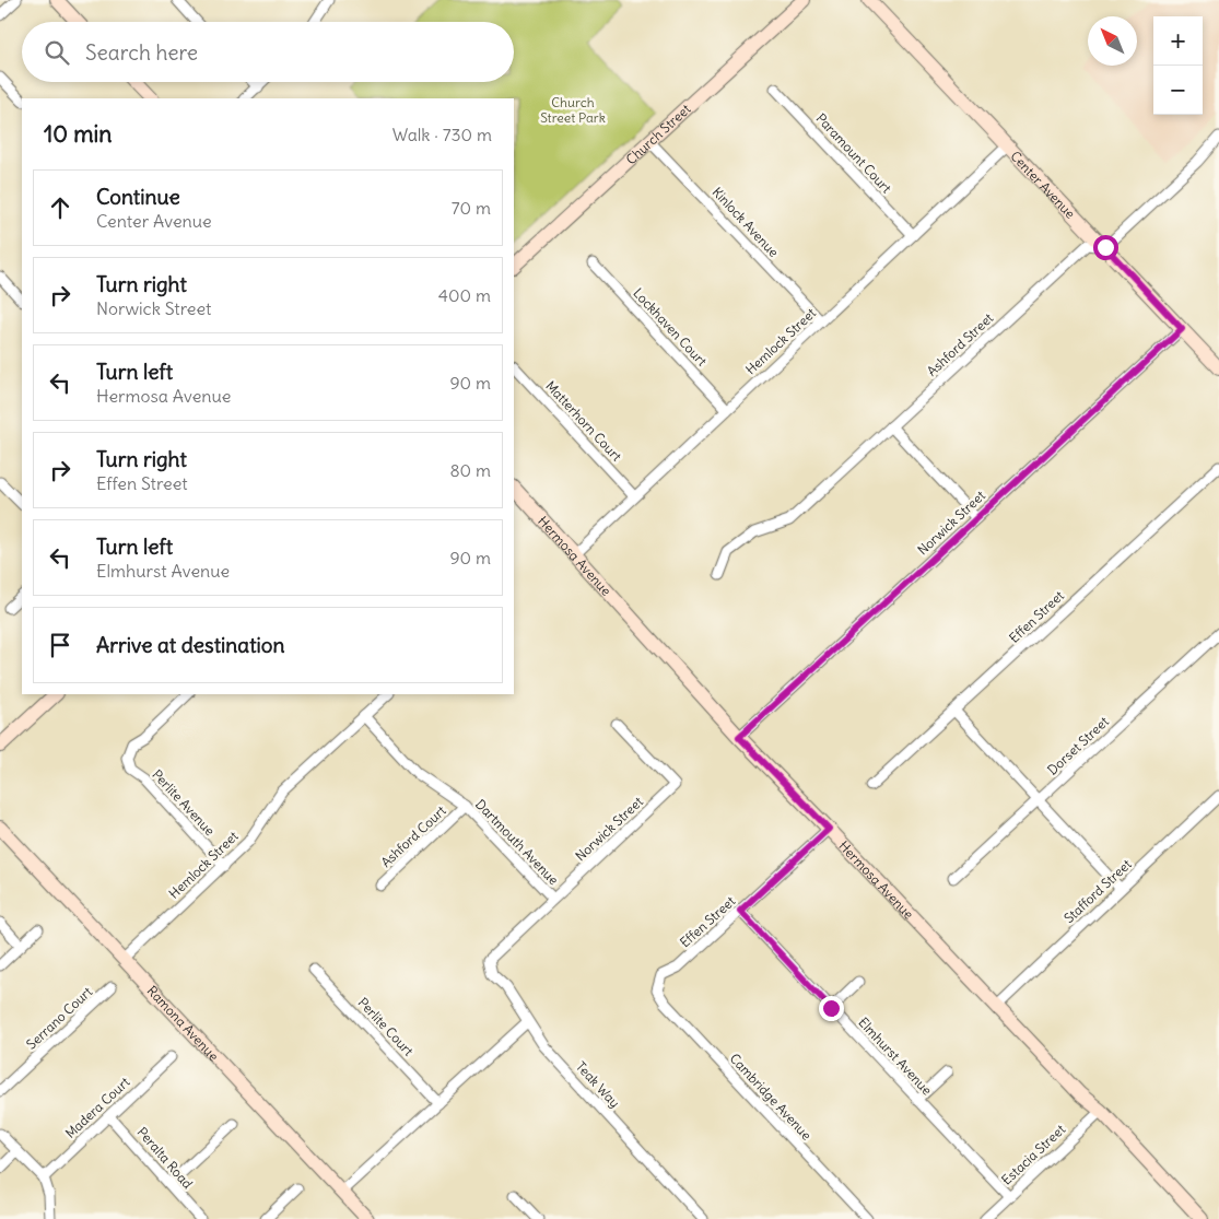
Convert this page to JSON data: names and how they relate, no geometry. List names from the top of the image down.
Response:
{
  "streets": {
    "street": [
      "Church Street",
      "Paramount Court",
      "Center Avenue",
      "Kinlock Avenue",
      "Lockhaven Court",
      "Hemlock Street",
      "Ashford Street",
      "Matterhorn Court",
      "Norwick Street",
      "Hermosa Avenue",
      "Effen Street",
      "Dorset Street",
      "Perlite Avenue",
      "Ashford Court",
      "Dartmouth Avenue",
      "Stafford Street",
      "Serrano Court",
      "Ramona Avenue",
      "Perlite Court",
      "Elmhurst Avenue",
      "Teak Way",
      "Cambridge Avenue",
      "Madera Court",
      "Estacia Street",
      "Peralta Road"
    ]
  },
  "crossings": [
    ["Church Street", "Kinlock Avenue"],
    ["Paramount Court", "Hemlock Street"],
    ["Center Avenue", "Hemlock Street"],
    ["Center Avenue", "Ashford Street"],
    ["Center Avenue", "Norwick Street"],
    ["Kinlock Avenue", "Hemlock Street"],
    ["Lockhaven Court", "Hemlock Street"],
    ["Hemlock Street", "Matterhorn Court"],
    ["Hemlock Street", "Hermosa Avenue"],
    ["Hemlock Street", "Perlite Avenue"],
    ["Hemlock Street", "Dartmouth Avenue"],
    ["Hemlock Street", "Ramona Avenue"],
    ["Norwick Street", "Hermosa Avenue"],
    ["Norwick Street", "Dartmouth Avenue"],
    ["Norwick Street", "Teak Way"],
    ["Hermosa Avenue", "Effen Street"],
    ["Hermosa Avenue", "Stafford Street"],
    ["Hermosa Avenue", "Estacia Street"],
    ["Effen Street", "Elmhurst Avenue"],
    ["Effen Street", "Cambridge Avenue"],
    ["Ashford Court", "Dartmouth Avenue"],
    ["Elmhurst Avenue", "Estacia Street"],
    ["Madera Court", "Peralta Road"]
  ],
  "parks": ["Church Street Park"],
  "north": "top left",
  "page": {
    "map_buttons": ["+", "−"],
    "search": "Search here",
    "heading": ["10 min", "Walk · 730 m"],
    "list": [
      ["Continue", "Center Avenue", "70 m"],
      ["Turn right", "Norwick Street", "400 m"],
      ["Turn left", "Hermosa Avenue", "90 m"],
      ["Turn right", "Effen Street", "80 m"],
      ["Turn left", "Elmhurst Avenue", "90 m"],
      "Arrive at destination"
    ]
  }
}
